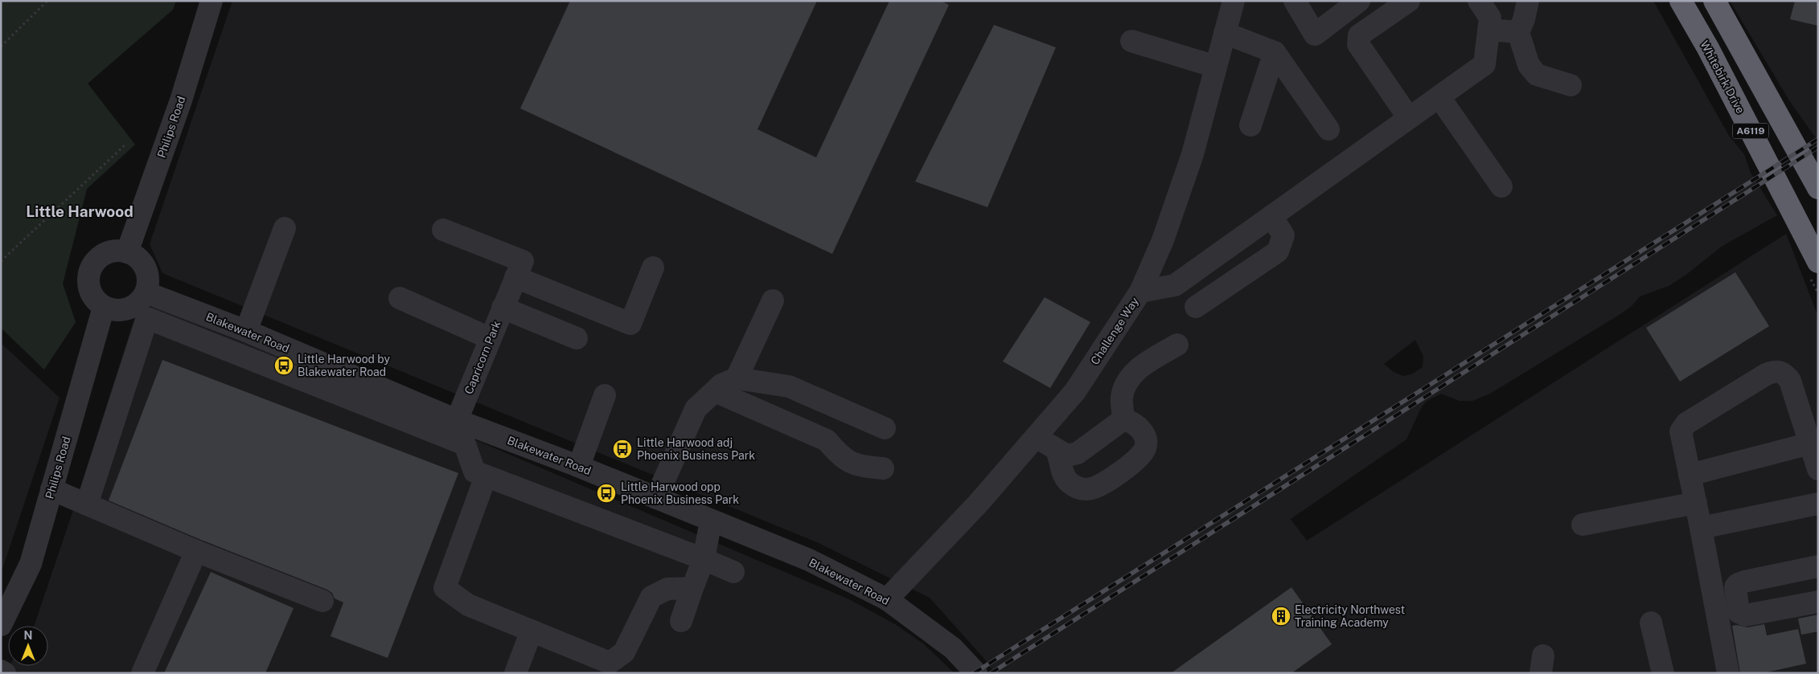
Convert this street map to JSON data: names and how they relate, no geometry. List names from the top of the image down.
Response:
{
  "streets": {
    "highway": ["Whitebirk Drive", "A6119"],
    "street": [
      "Philips Road",
      "Challenge Way",
      "Blakewater Road",
      "Capricorn Park"
    ]
  },
  "crossings": [
    ["Philips Road", "Blakewater Road"],
    ["Challenge Way", "Blakewater Road"],
    ["Blakewater Road", "Capricorn Park"]
  ],
  "districts": ["Little Harwood"],
  "places": {
    "bus stop": ["Little Harwood by Blakewater Road", "Little Harwood adj Phoenix Business Park", "Little Harwood opp Phoenix Business Park"],
    "building": ["Electricity Northwest Training Academy"]
  },
  "north": "top"
}
